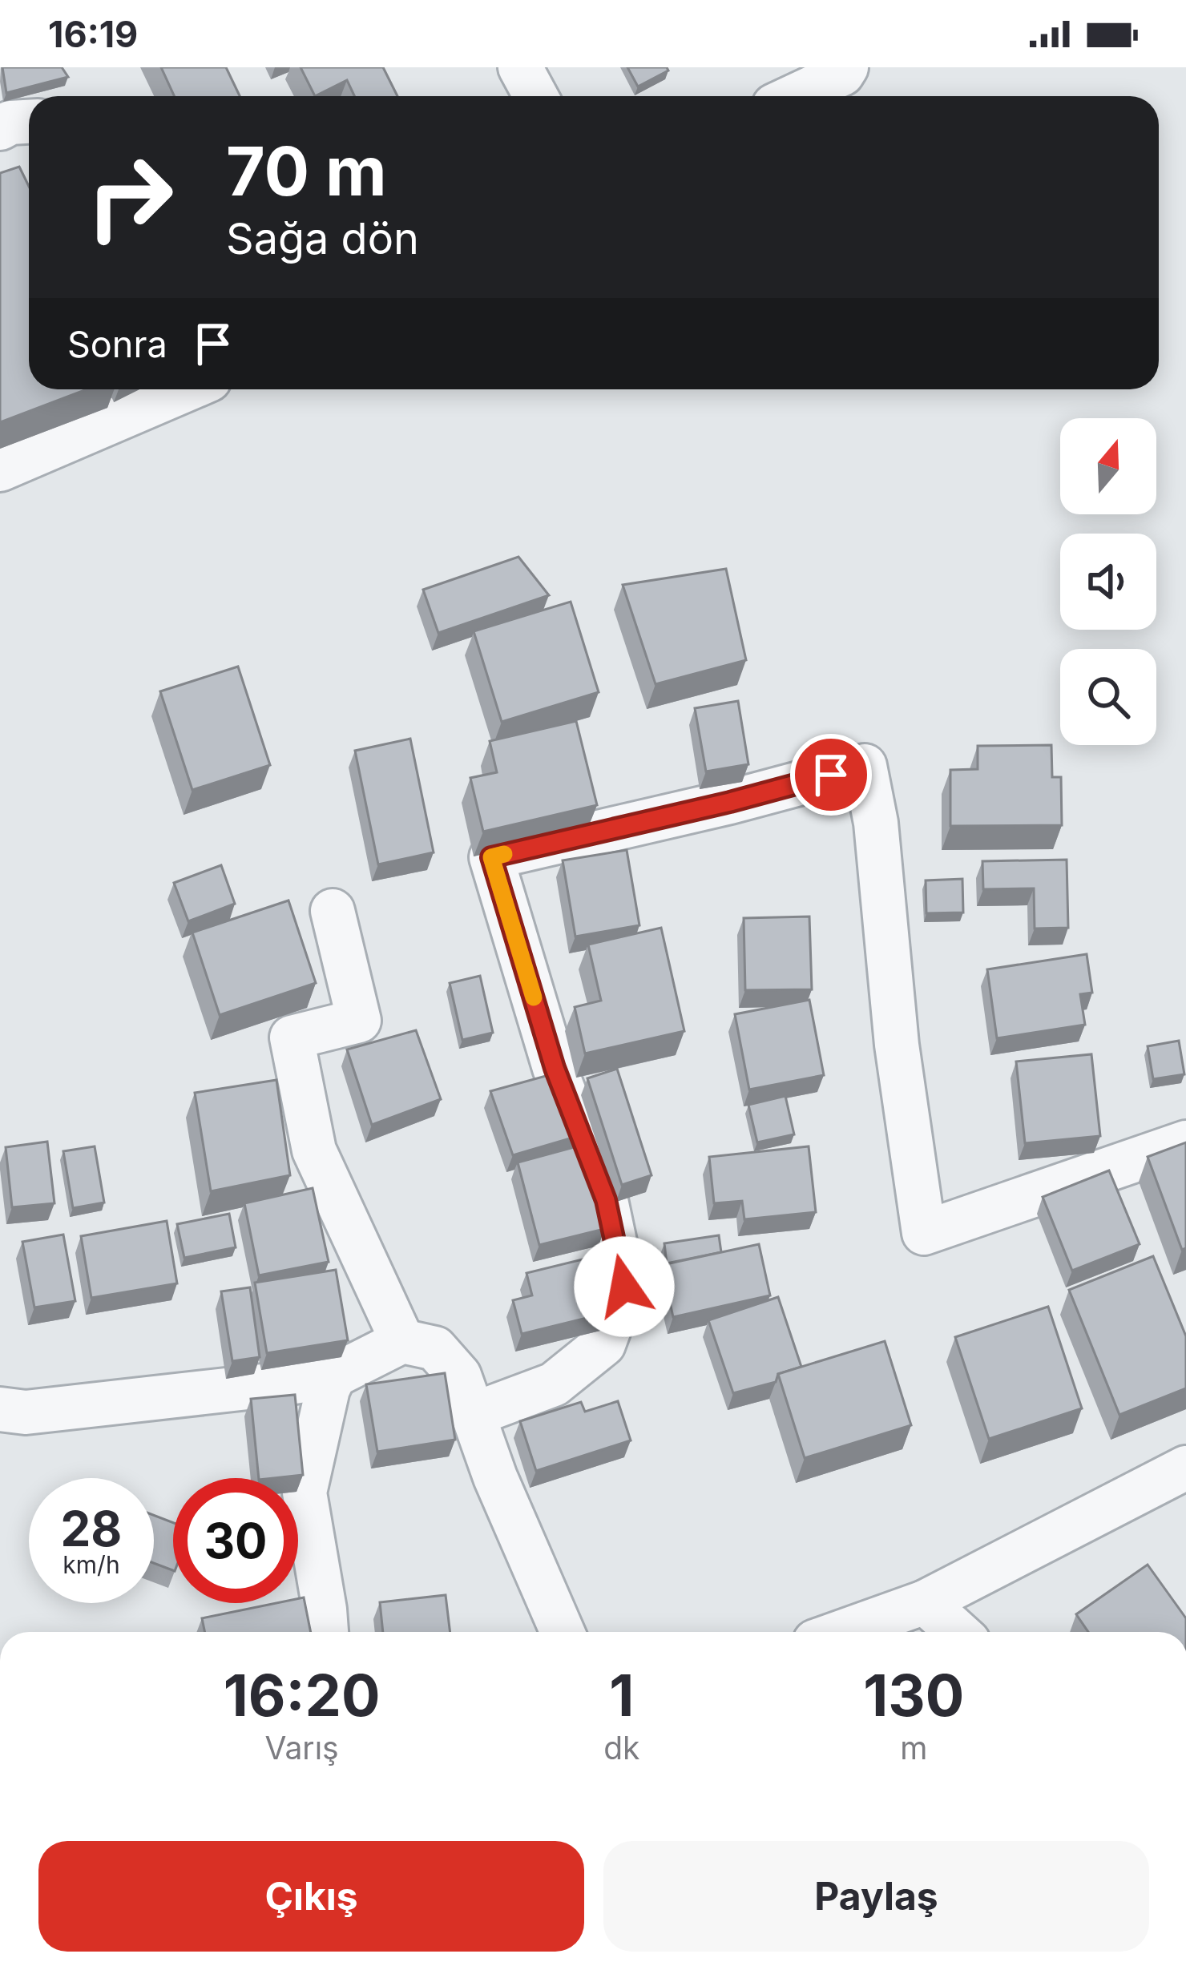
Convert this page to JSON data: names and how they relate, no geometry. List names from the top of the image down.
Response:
{
  "north": "top",
  "page": {
    "status": "16:19",
    "turn": ["70 m", "Sağa dön"],
    "then": "Sonra",
    "speed": "28 km/h",
    "limit": "30",
    "eta": [
      "16:20",
      "Varış",
      "1",
      "dk",
      "130",
      "m"
    ],
    "buttons": ["Çıkış", "Paylaş"]
  }
}
